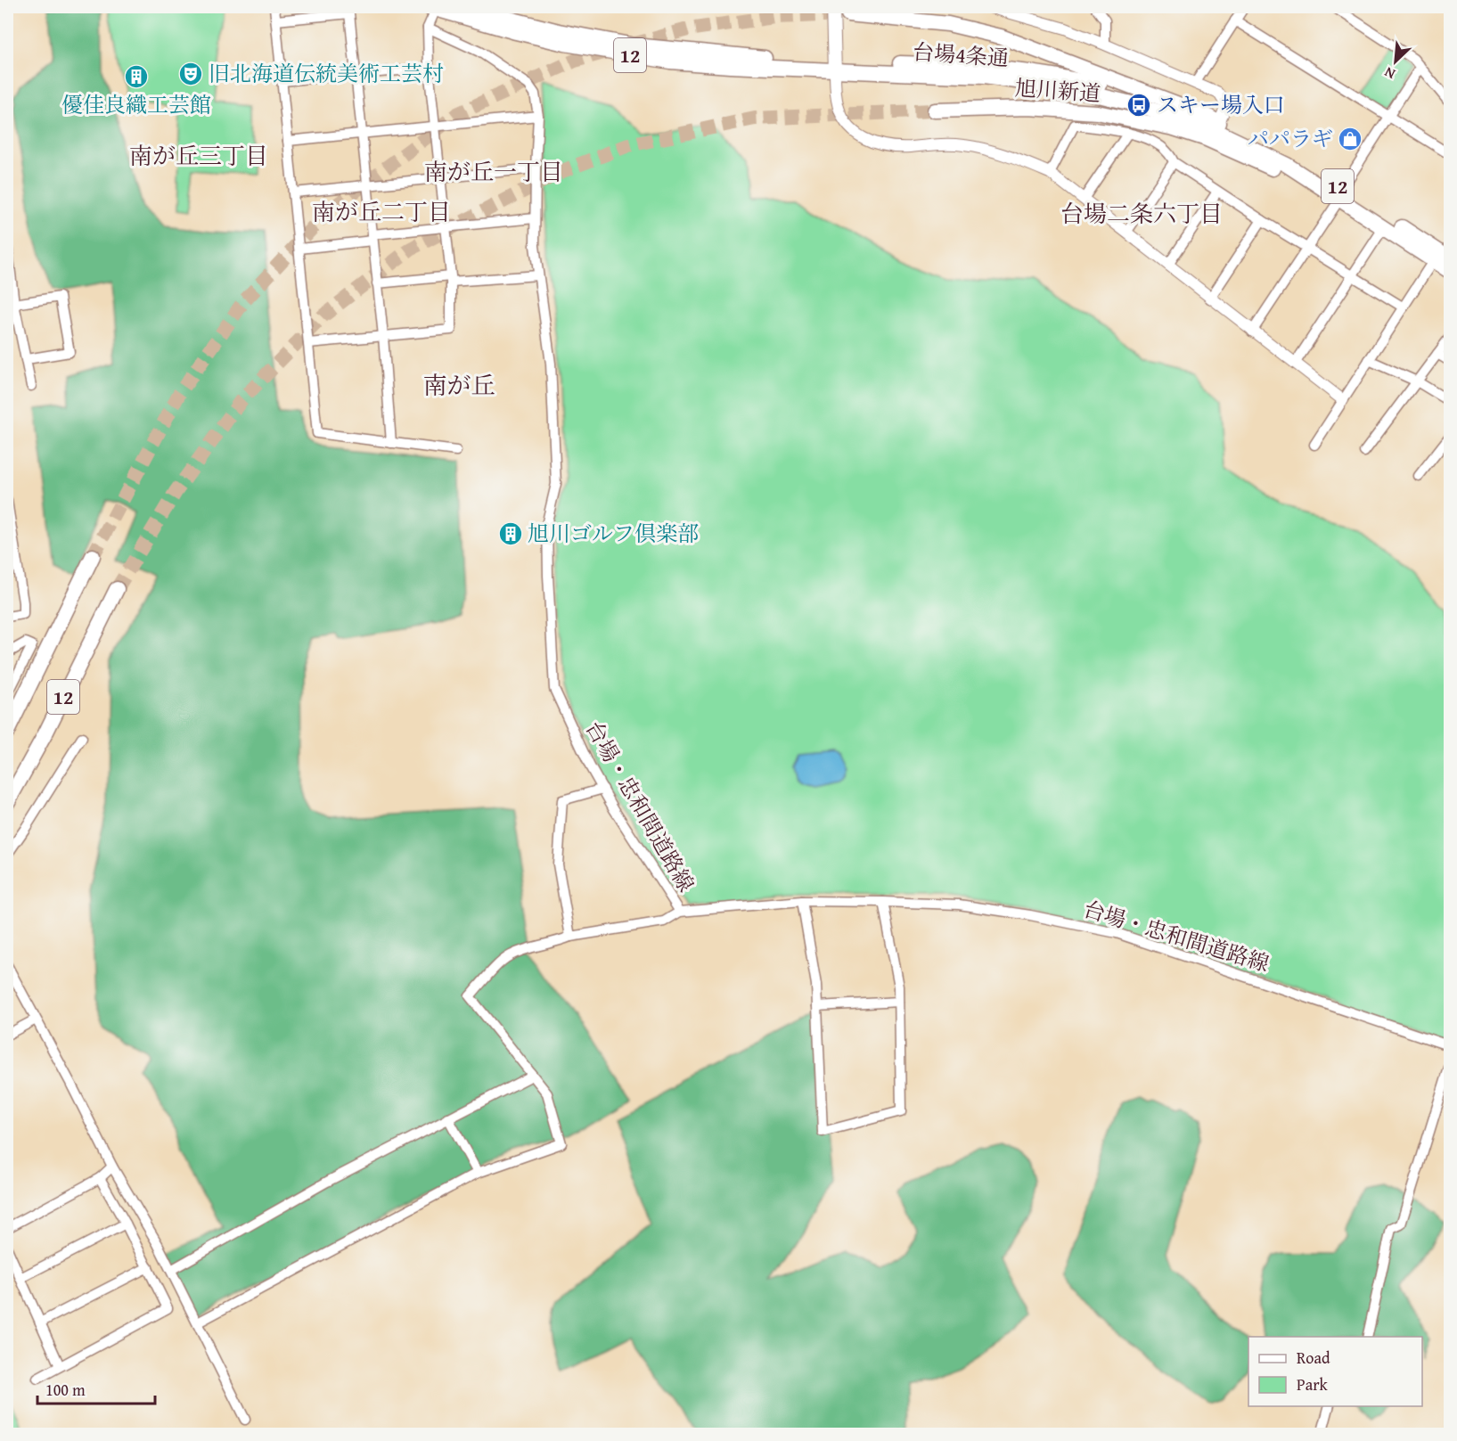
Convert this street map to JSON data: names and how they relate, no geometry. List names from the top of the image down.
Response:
{
  "streets": {
    "highway": ["12", "台場4条通", "旭川新道"],
    "street": ["台場・忠和間道路線"]
  },
  "crossings": [
    ["12", "台場4条通"],
    ["台場4条通", "旭川新道"]
  ],
  "districts": [
    "南が丘三丁目",
    "南が丘一丁目",
    "南が丘二丁目",
    "台場二条六丁目",
    "南が丘"
  ],
  "places": {
    "theatre": ["旧北海道伝統美術工芸村"],
    "building": ["優佳良織工芸館", "旭川ゴルフ倶楽部"],
    "bus stop": ["スキー場入口"],
    "shop": ["パパラギ"]
  },
  "legend": ["Road", "Park"],
  "scale_bar": "100 m",
  "north": "bottom left"
}
